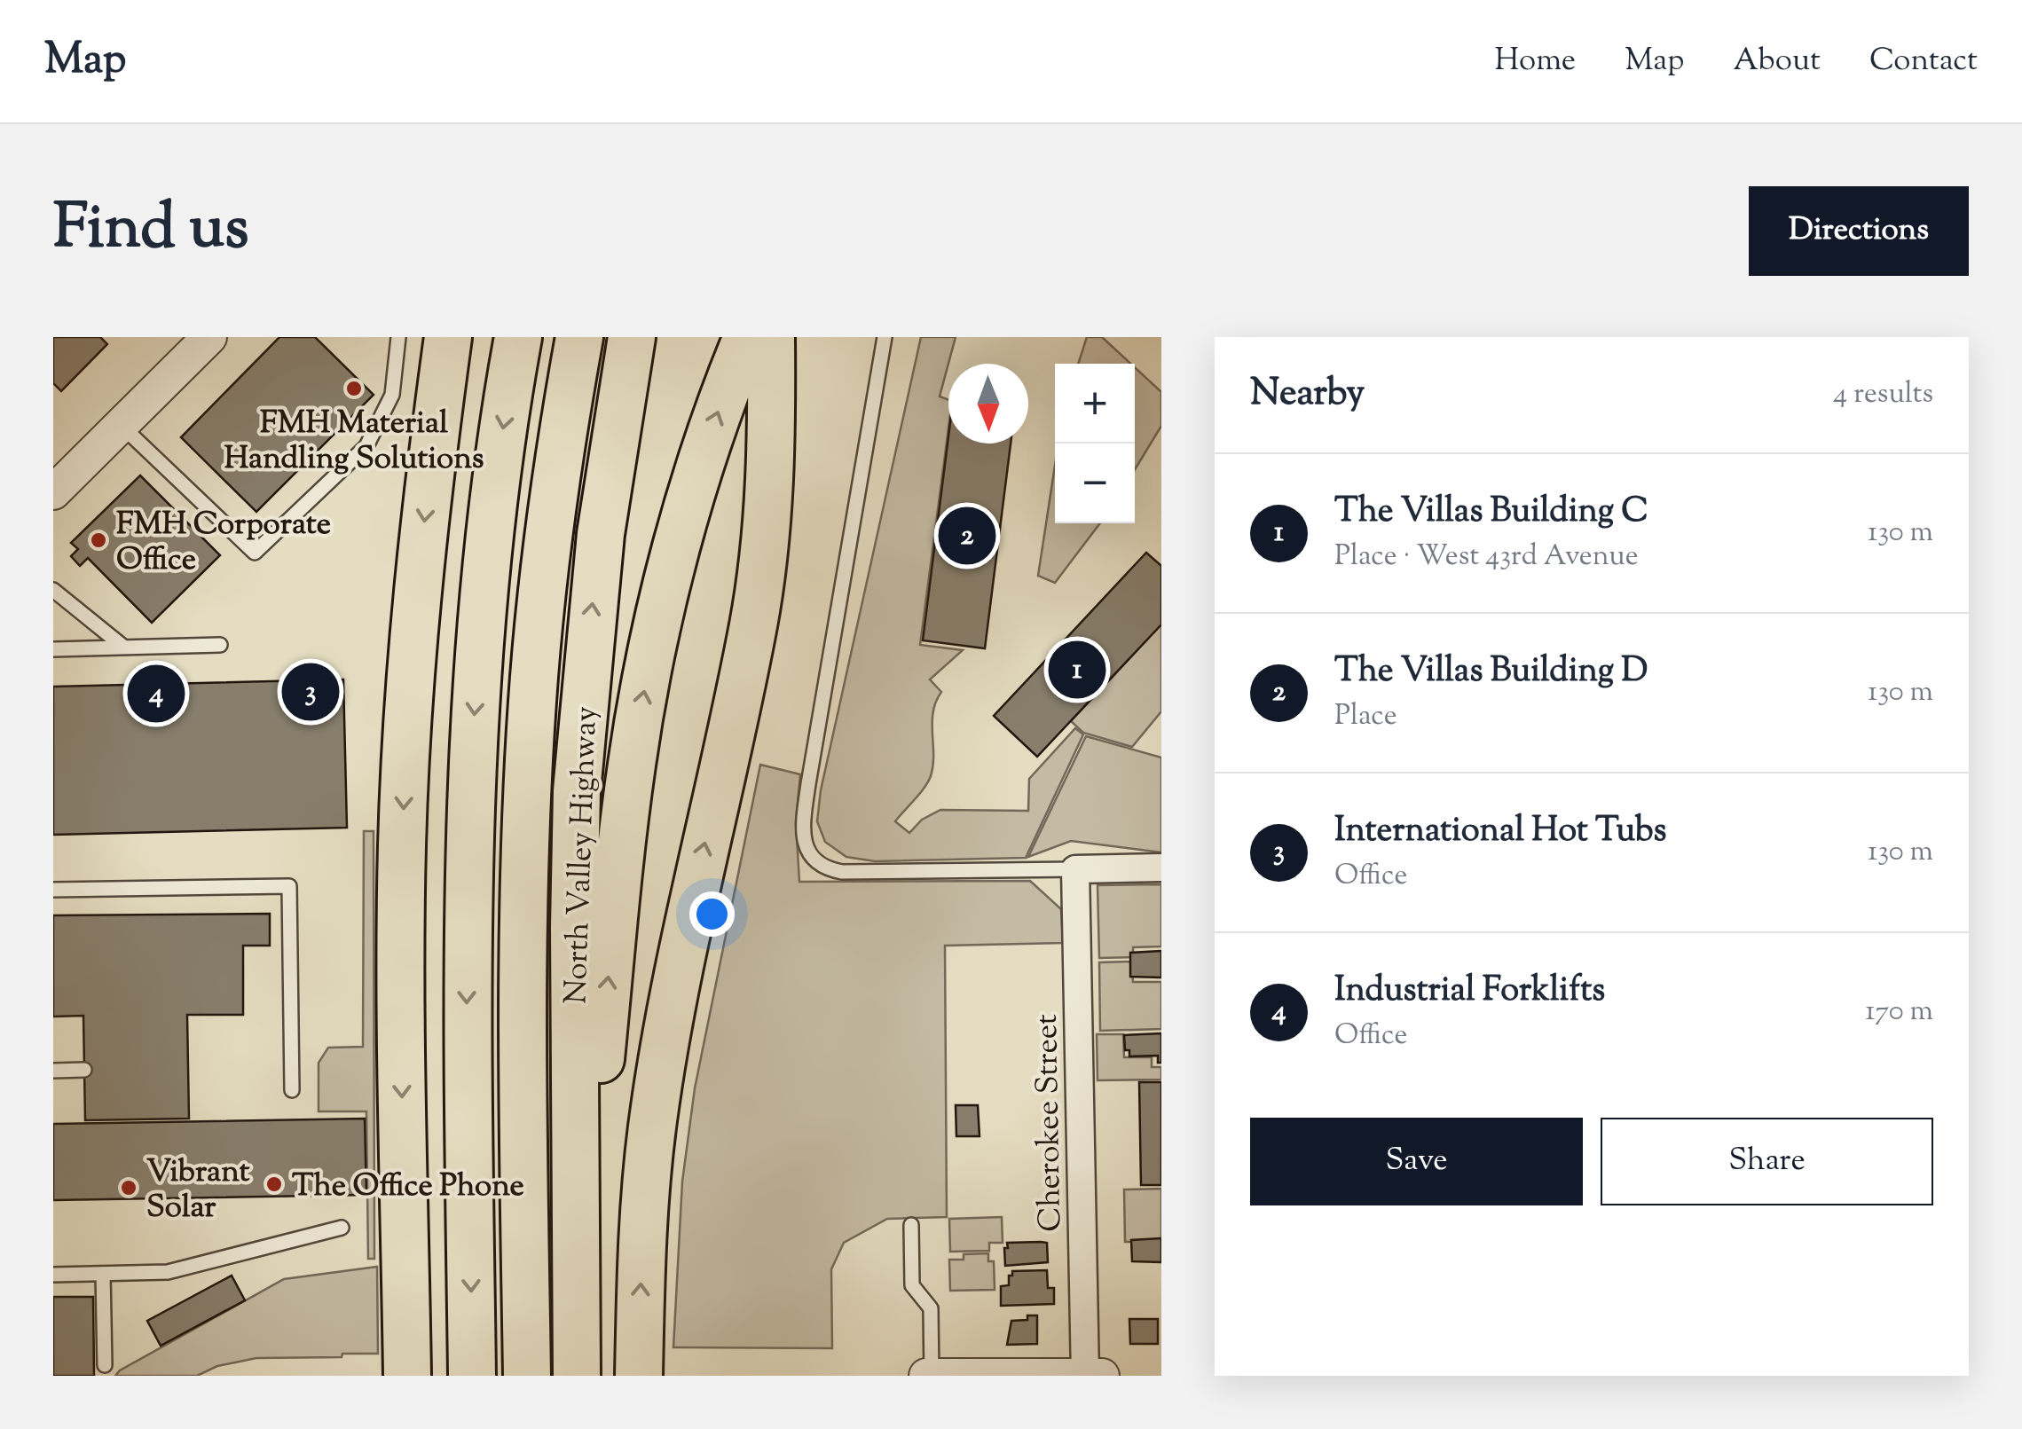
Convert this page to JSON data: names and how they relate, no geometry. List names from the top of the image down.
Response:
{
  "streets": {
    "highway": ["North Valley Highway"],
    "street": ["Cherokee Street"]
  },
  "places": [
    "FMH Material Handling Solutions",
    "FMH Corporate Office",
    "The Office Phone",
    "Vibrant Solar"
  ],
  "north": "bottom",
  "page": {
    "header": "Map",
    "nav": [
      "Home",
      "Map",
      "About",
      "Contact"
    ],
    "title": "Find us",
    "buttons": [
      "Directions",
      ["Save", "Share"]
    ],
    "heading": ["Nearby", "4 results"],
    "map_buttons": ["+", "−"],
    "list": [
      {
        "mark": "1",
        "name": "The Villas Building C",
        "note": "Place · West 43rd Avenue",
        "value": "130 m"
      },
      {
        "mark": "2",
        "name": "The Villas Building D",
        "note": "Place",
        "value": "130 m"
      },
      {
        "mark": "3",
        "name": "International Hot Tubs",
        "note": "Office",
        "value": "130 m"
      },
      {
        "mark": "4",
        "name": "Industrial Forklifts",
        "note": "Office",
        "value": "170 m"
      }
    ],
    "pins": [
      "2",
      "1",
      "3",
      "4"
    ]
  }
}
